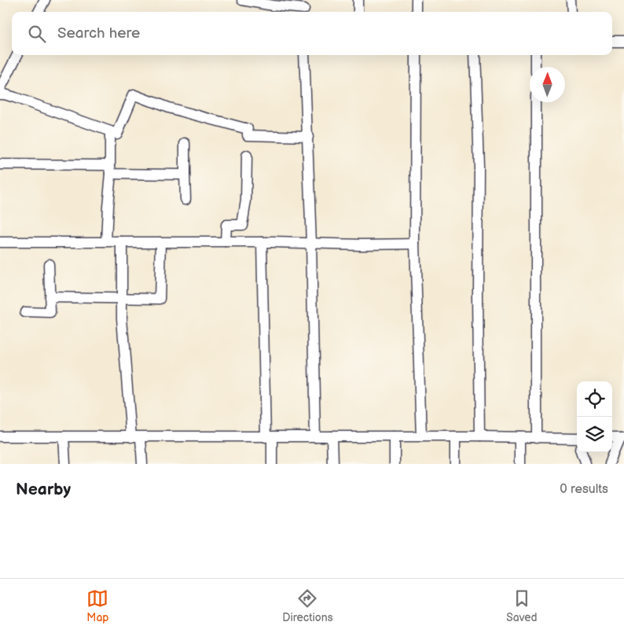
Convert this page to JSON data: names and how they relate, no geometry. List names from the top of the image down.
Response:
{
  "north": "top",
  "page": {
    "search": "Search here",
    "heading": ["Nearby", "0 results"],
    "nav": ["Map", "Directions", "Saved"]
  }
}
